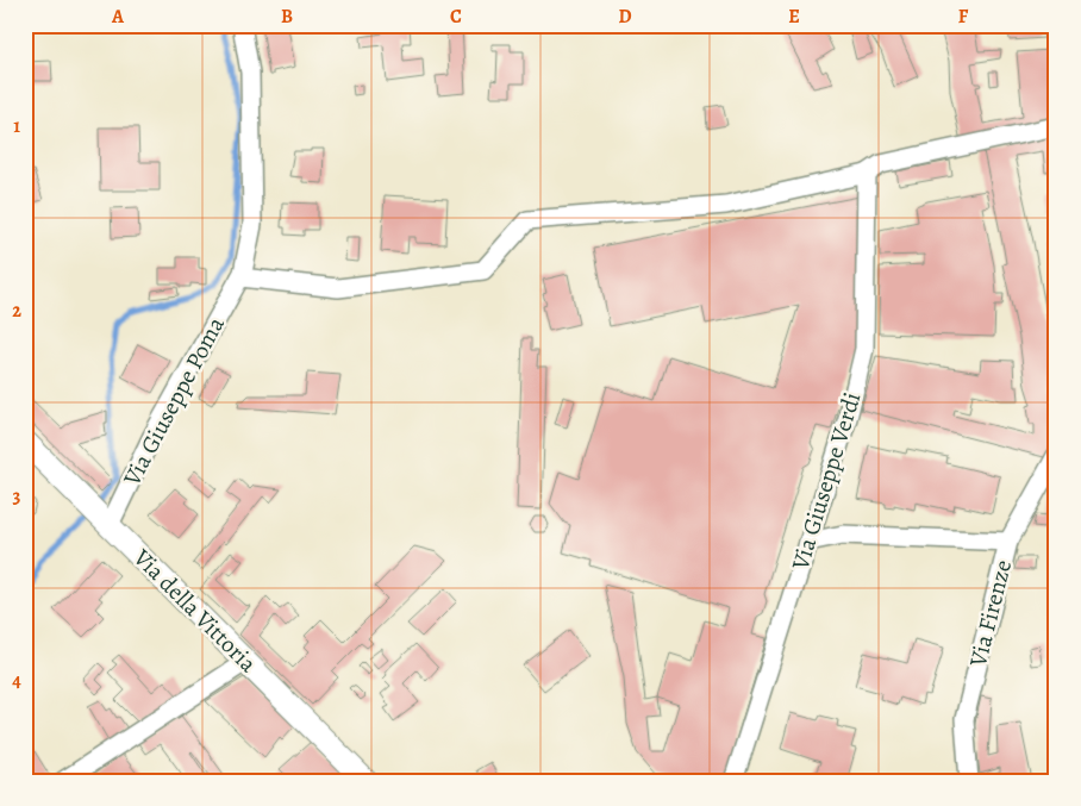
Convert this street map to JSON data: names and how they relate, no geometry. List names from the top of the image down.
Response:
{
  "streets": {
    "street": [
      "Via Giuseppe Poma",
      "Via Giuseppe Verdi",
      "Via della Vittoria",
      "Via Firenze"
    ]
  },
  "crossings": [
    ["Via Giuseppe Poma", "Via della Vittoria"]
  ],
  "grid": {
    "columns": [
      "A",
      "B",
      "C",
      "D",
      "E",
      "F"
    ],
    "rows": [
      "1",
      "2",
      "3",
      "4"
    ]
  }
}
